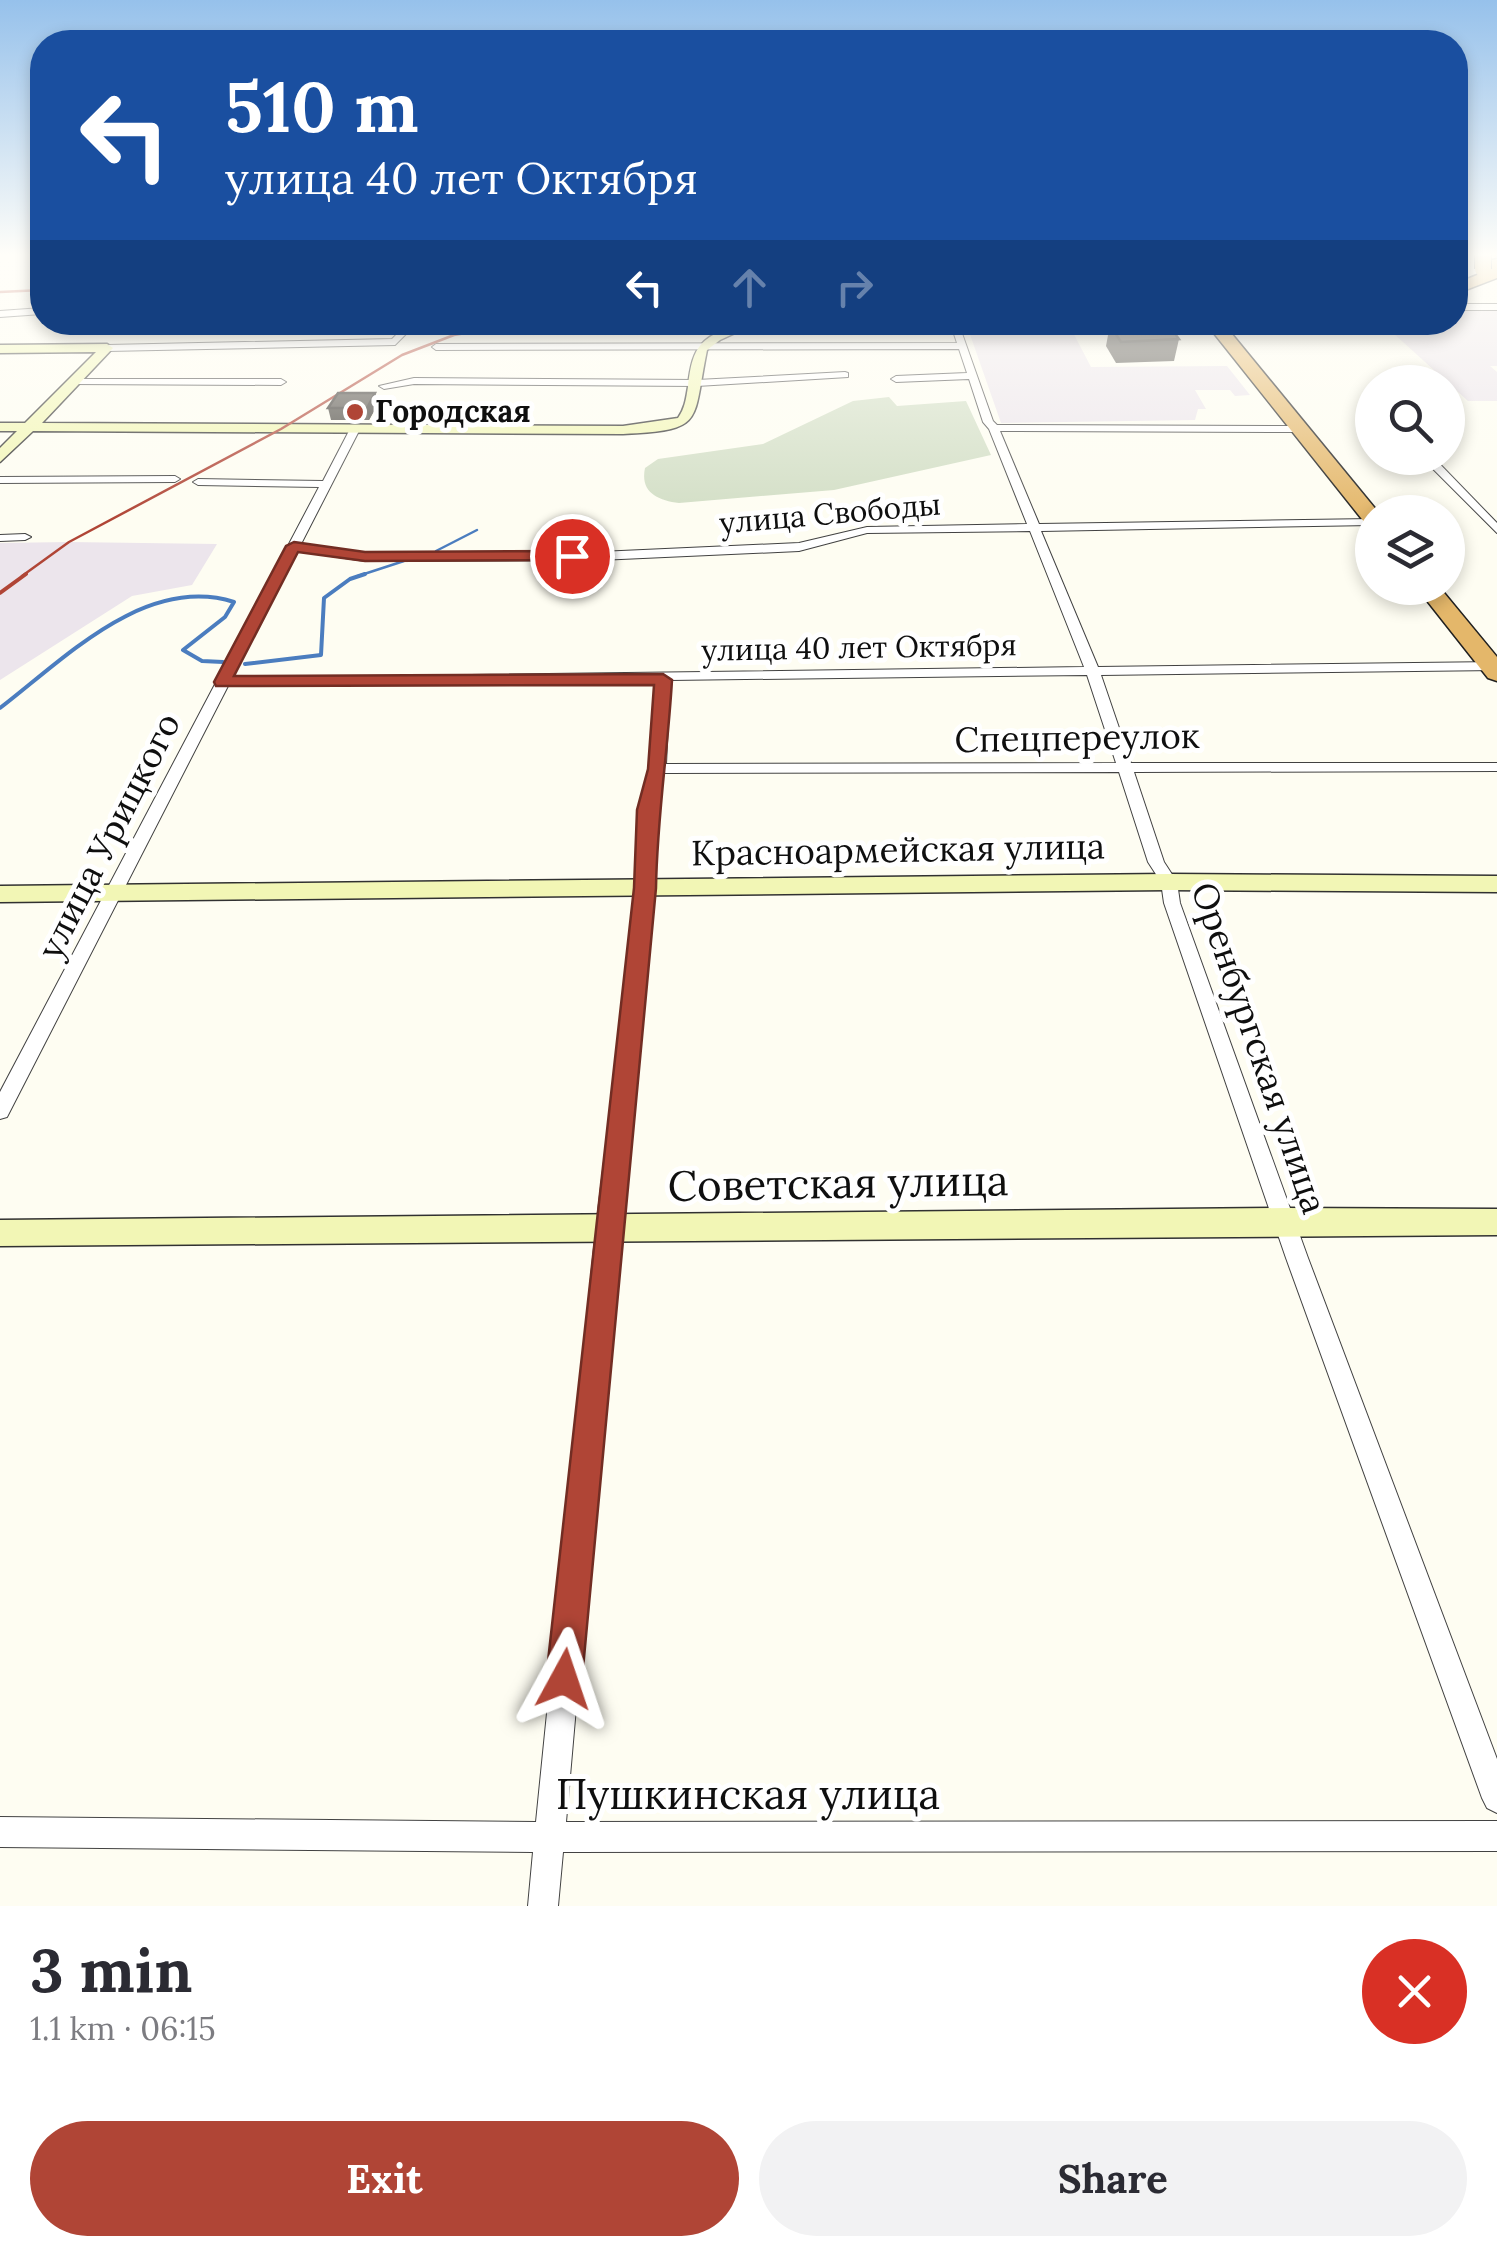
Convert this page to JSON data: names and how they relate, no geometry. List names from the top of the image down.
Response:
{
  "streets": {
    "street": [
      "улица Свободы",
      "улица 40 лет Октября",
      "Спецпереулок",
      "улица Урицкого",
      "Красноармейская улица",
      "Оренбургская улица",
      "Советская улица",
      "Пушкинская улица"
    ]
  },
  "crossings": [
    ["улица Свободы", "улица Урицкого"],
    ["улица Свободы", "Оренбургская улица"],
    ["улица 40 лет Октября", "улица Урицкого"],
    ["улица 40 лет Октября", "Оренбургская улица"],
    ["Спецпереулок", "Оренбургская улица"],
    ["улица Урицкого", "Красноармейская улица"],
    ["Красноармейская улица", "Оренбургская улица"],
    ["Оренбургская улица", "Советская улица"]
  ],
  "places": ["Городская"],
  "page": {
    "turn": ["510 m", "улица 40 лет Октября"],
    "heading": ["3 min", "1.1 km · 06:15"],
    "buttons": ["Exit", "Share"]
  }
}
